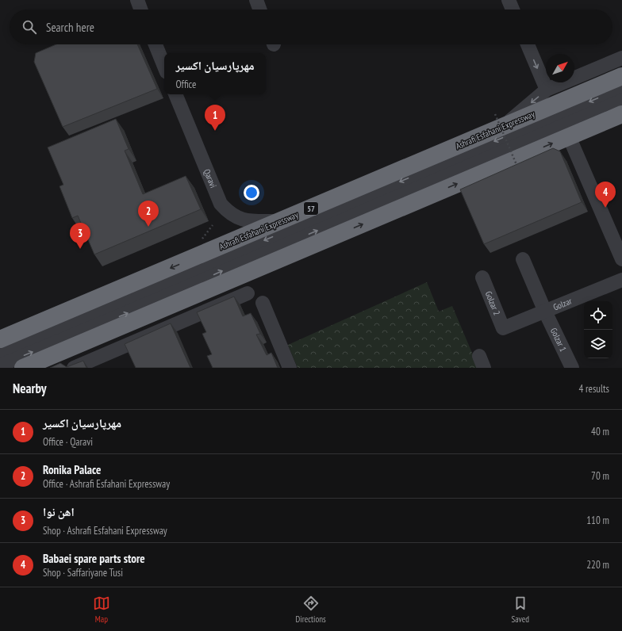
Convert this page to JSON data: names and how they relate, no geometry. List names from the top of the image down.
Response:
{
  "streets": {
    "highway": ["Ashrafi Esfahani Expressway", "57"],
    "street": [
      "Qaravi",
      "Golzar 2",
      "Golzar",
      "Golzar 1"
    ]
  },
  "crossings": [
    ["Ashrafi Esfahani Expressway", "Qaravi"],
    ["Golzar 2", "Golzar"],
    ["Golzar", "Golzar 1"]
  ],
  "north": "top right",
  "page": {
    "search": "Search here",
    "popup": ["مهرپارسیان اکسیر", "Office"],
    "pins": [
      "1",
      "4",
      "2",
      "3"
    ],
    "heading": ["Nearby", "4 results"],
    "list": [
      {
        "mark": "1",
        "name": "مهرپارسیان اکسیر",
        "note": "Office · Qaravi",
        "value": "40 m"
      },
      {
        "mark": "2",
        "name": "Ronika Palace",
        "note": "Office · Ashrafi Esfahani Expressway",
        "value": "70 m"
      },
      {
        "mark": "3",
        "name": "اهن نوا",
        "note": "Shop · Ashrafi Esfahani Expressway",
        "value": "110 m"
      },
      {
        "mark": "4",
        "name": "Babaei spare parts store",
        "note": "Shop · Saffariyane Tusi",
        "value": "220 m"
      }
    ],
    "nav": ["Map", "Directions", "Saved"]
  }
}
